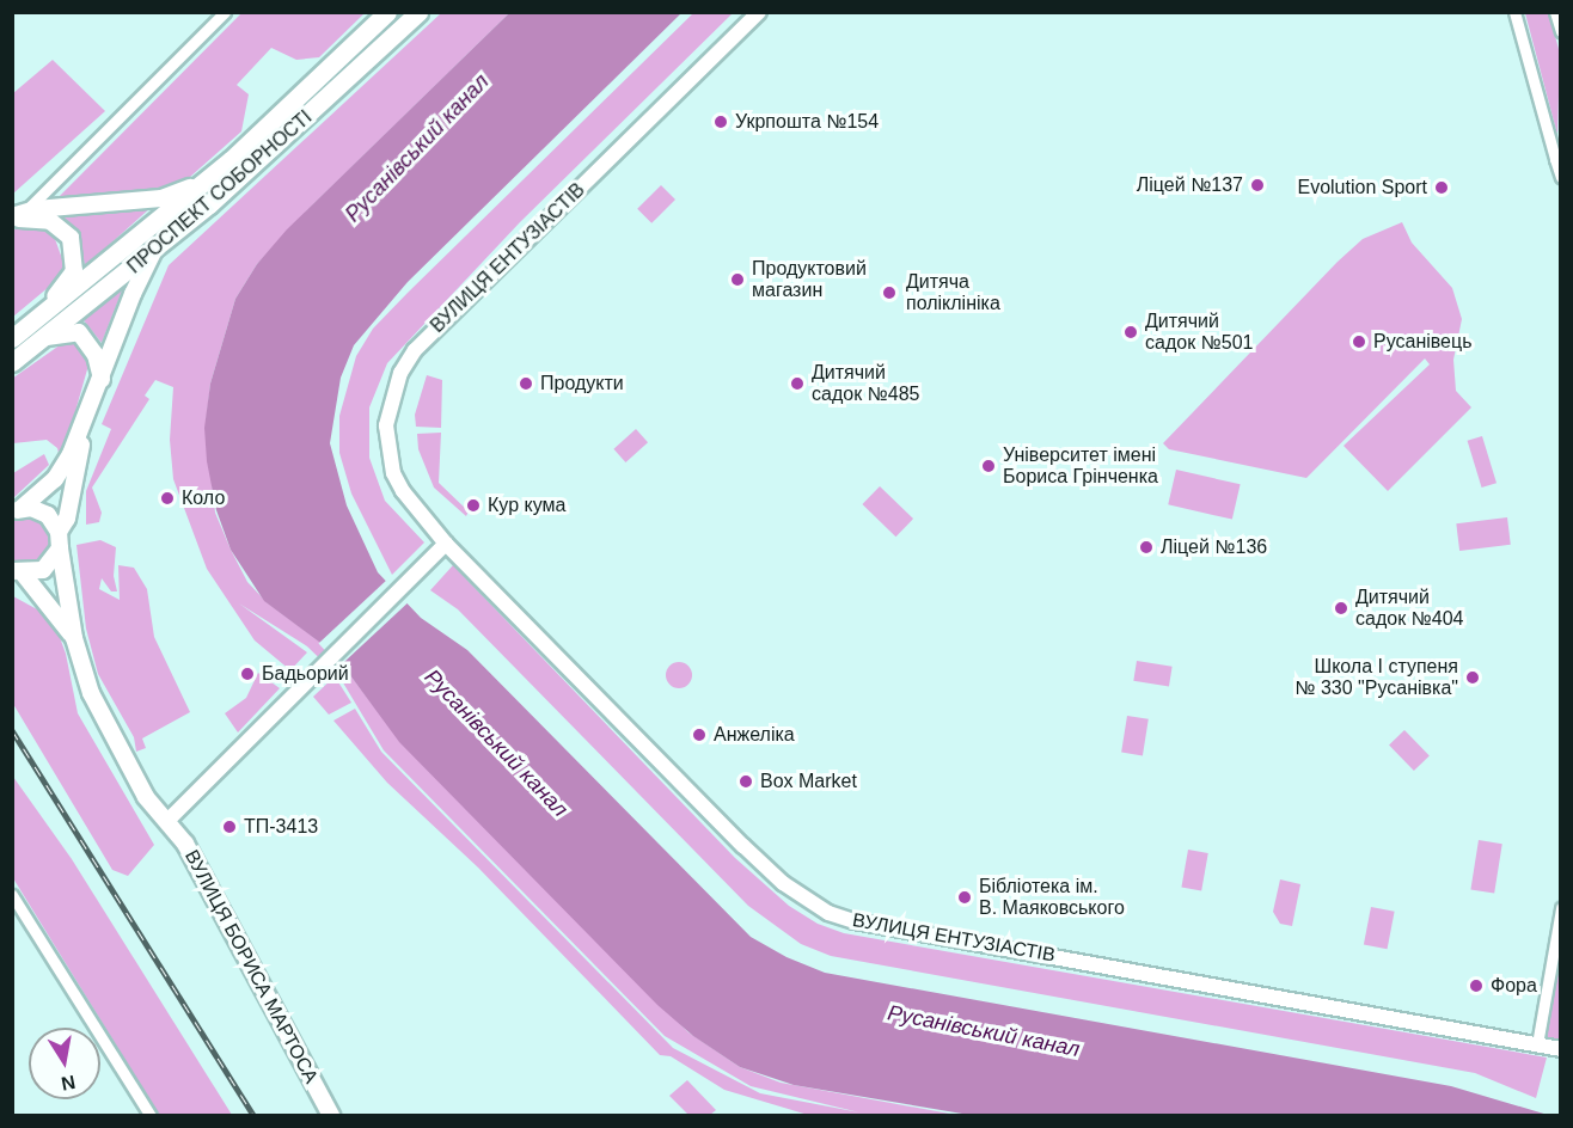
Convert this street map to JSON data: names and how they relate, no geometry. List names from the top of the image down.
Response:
{
  "streets": {
    "highway": ["ПРОСПЕКТ СОБОРНОСТІ"],
    "main road": ["ВУЛИЦЯ БОРИСА МАРТОСА"],
    "street": ["ВУЛИЦЯ ЕНТУЗІАСТІВ"]
  },
  "crossings": [
    ["ПРОСПЕКТ СОБОРНОСТІ", "ВУЛИЦЯ БОРИСА МАРТОСА"]
  ],
  "water": ["Русанівський канал"],
  "places": [
    "Укрпошта №154",
    "Ліцей №137",
    "Evolution Sport",
    "Продуктовий магазин",
    "Дитяча поліклініка",
    "Дитячий садок №501",
    "Русанівець",
    "Продукти",
    "Дитячий садок №485",
    "Університет імені Бориса Грінченка",
    "Коло",
    "Кур кума",
    "Ліцей №136",
    "Дитячий садок №404",
    "Бадьорий",
    "Школа І ступеня № 330 \"Русанівка\"",
    "Анжеліка",
    "Box Market",
    "ТП-3413",
    "Бібліотека ім. В. Маяковського",
    "Фора"
  ],
  "north": "bottom"
}
